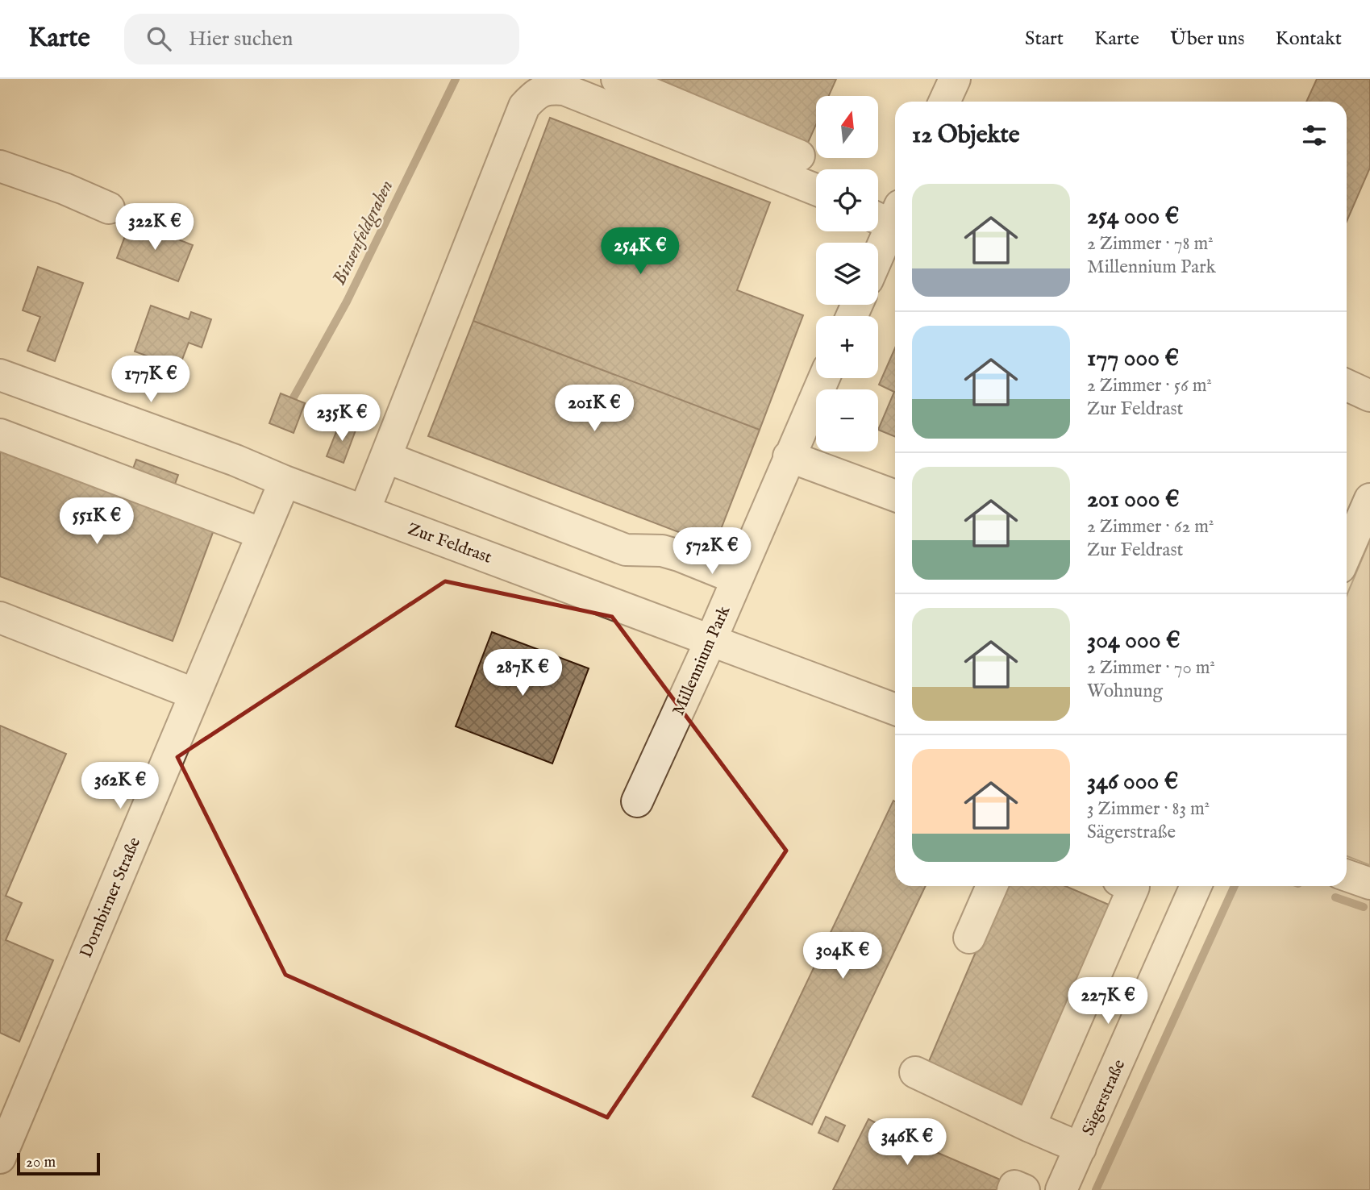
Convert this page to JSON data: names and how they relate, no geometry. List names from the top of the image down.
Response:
{
  "streets": {
    "street": [
      "Zur Feldrast",
      "Millennium Park",
      "Dornbirner Straße",
      "Sägerstraße"
    ]
  },
  "crossings": [
    ["Zur Feldrast", "Millennium Park"],
    ["Zur Feldrast", "Dornbirner Straße"]
  ],
  "water": ["Binsenfeldgraben"],
  "scale_bar": "20 m",
  "north": "top",
  "page": {
    "header": "Karte",
    "search": "Hier suchen",
    "nav": [
      "Start",
      "Karte",
      "Über uns",
      "Kontakt"
    ],
    "map_buttons": ["+", "−"],
    "heading": "12 Objekte",
    "list": [
      {
        "name": "254 000 €",
        "note": "2 Zimmer · 78 m² · Millennium Park"
      },
      {
        "name": "177 000 €",
        "note": "2 Zimmer · 56 m² · Zur Feldrast"
      },
      {
        "name": "201 000 €",
        "note": "2 Zimmer · 62 m² · Zur Feldrast"
      },
      {
        "name": "304 000 €",
        "note": "2 Zimmer · 70 m² · Wohnung"
      },
      {
        "name": "346 000 €",
        "note": "3 Zimmer · 83 m² · Sägerstraße"
      }
    ],
    "price": [
      "322K €",
      "254K €",
      "177K €",
      "201K €",
      "235K €",
      "551K €",
      "572K €",
      "287K €",
      "362K €",
      "304K €",
      "227K €",
      "346K €"
    ],
    "scale": "20 m"
  }
}
